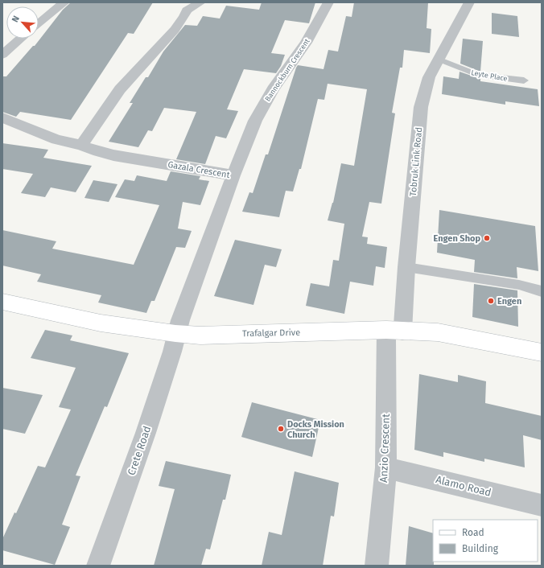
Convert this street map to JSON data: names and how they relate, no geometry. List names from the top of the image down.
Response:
{
  "streets": {
    "street": [
      "Bannockburn Crescent",
      "Tobruk Link Road",
      "Gazala Crescent",
      "Trafalgar Drive",
      "Anzio Crescent",
      "Crete Road",
      "Alamo Road"
    ],
    "lane": ["Leyte Place"]
  },
  "crossings": [
    ["Bannockburn Crescent", "Gazala Crescent"],
    ["Leyte Place", "Tobruk Link Road"],
    ["Tobruk Link Road", "Trafalgar Drive"],
    ["Tobruk Link Road", "Anzio Crescent"],
    ["Gazala Crescent", "Trafalgar Drive"],
    ["Gazala Crescent", "Crete Road"],
    ["Trafalgar Drive", "Anzio Crescent"],
    ["Trafalgar Drive", "Crete Road"],
    ["Anzio Crescent", "Alamo Road"]
  ],
  "places": ["Engen Shop", "Engen", "Docks Mission Church"],
  "legend": ["Road", "Building"],
  "north": "top left"
}
